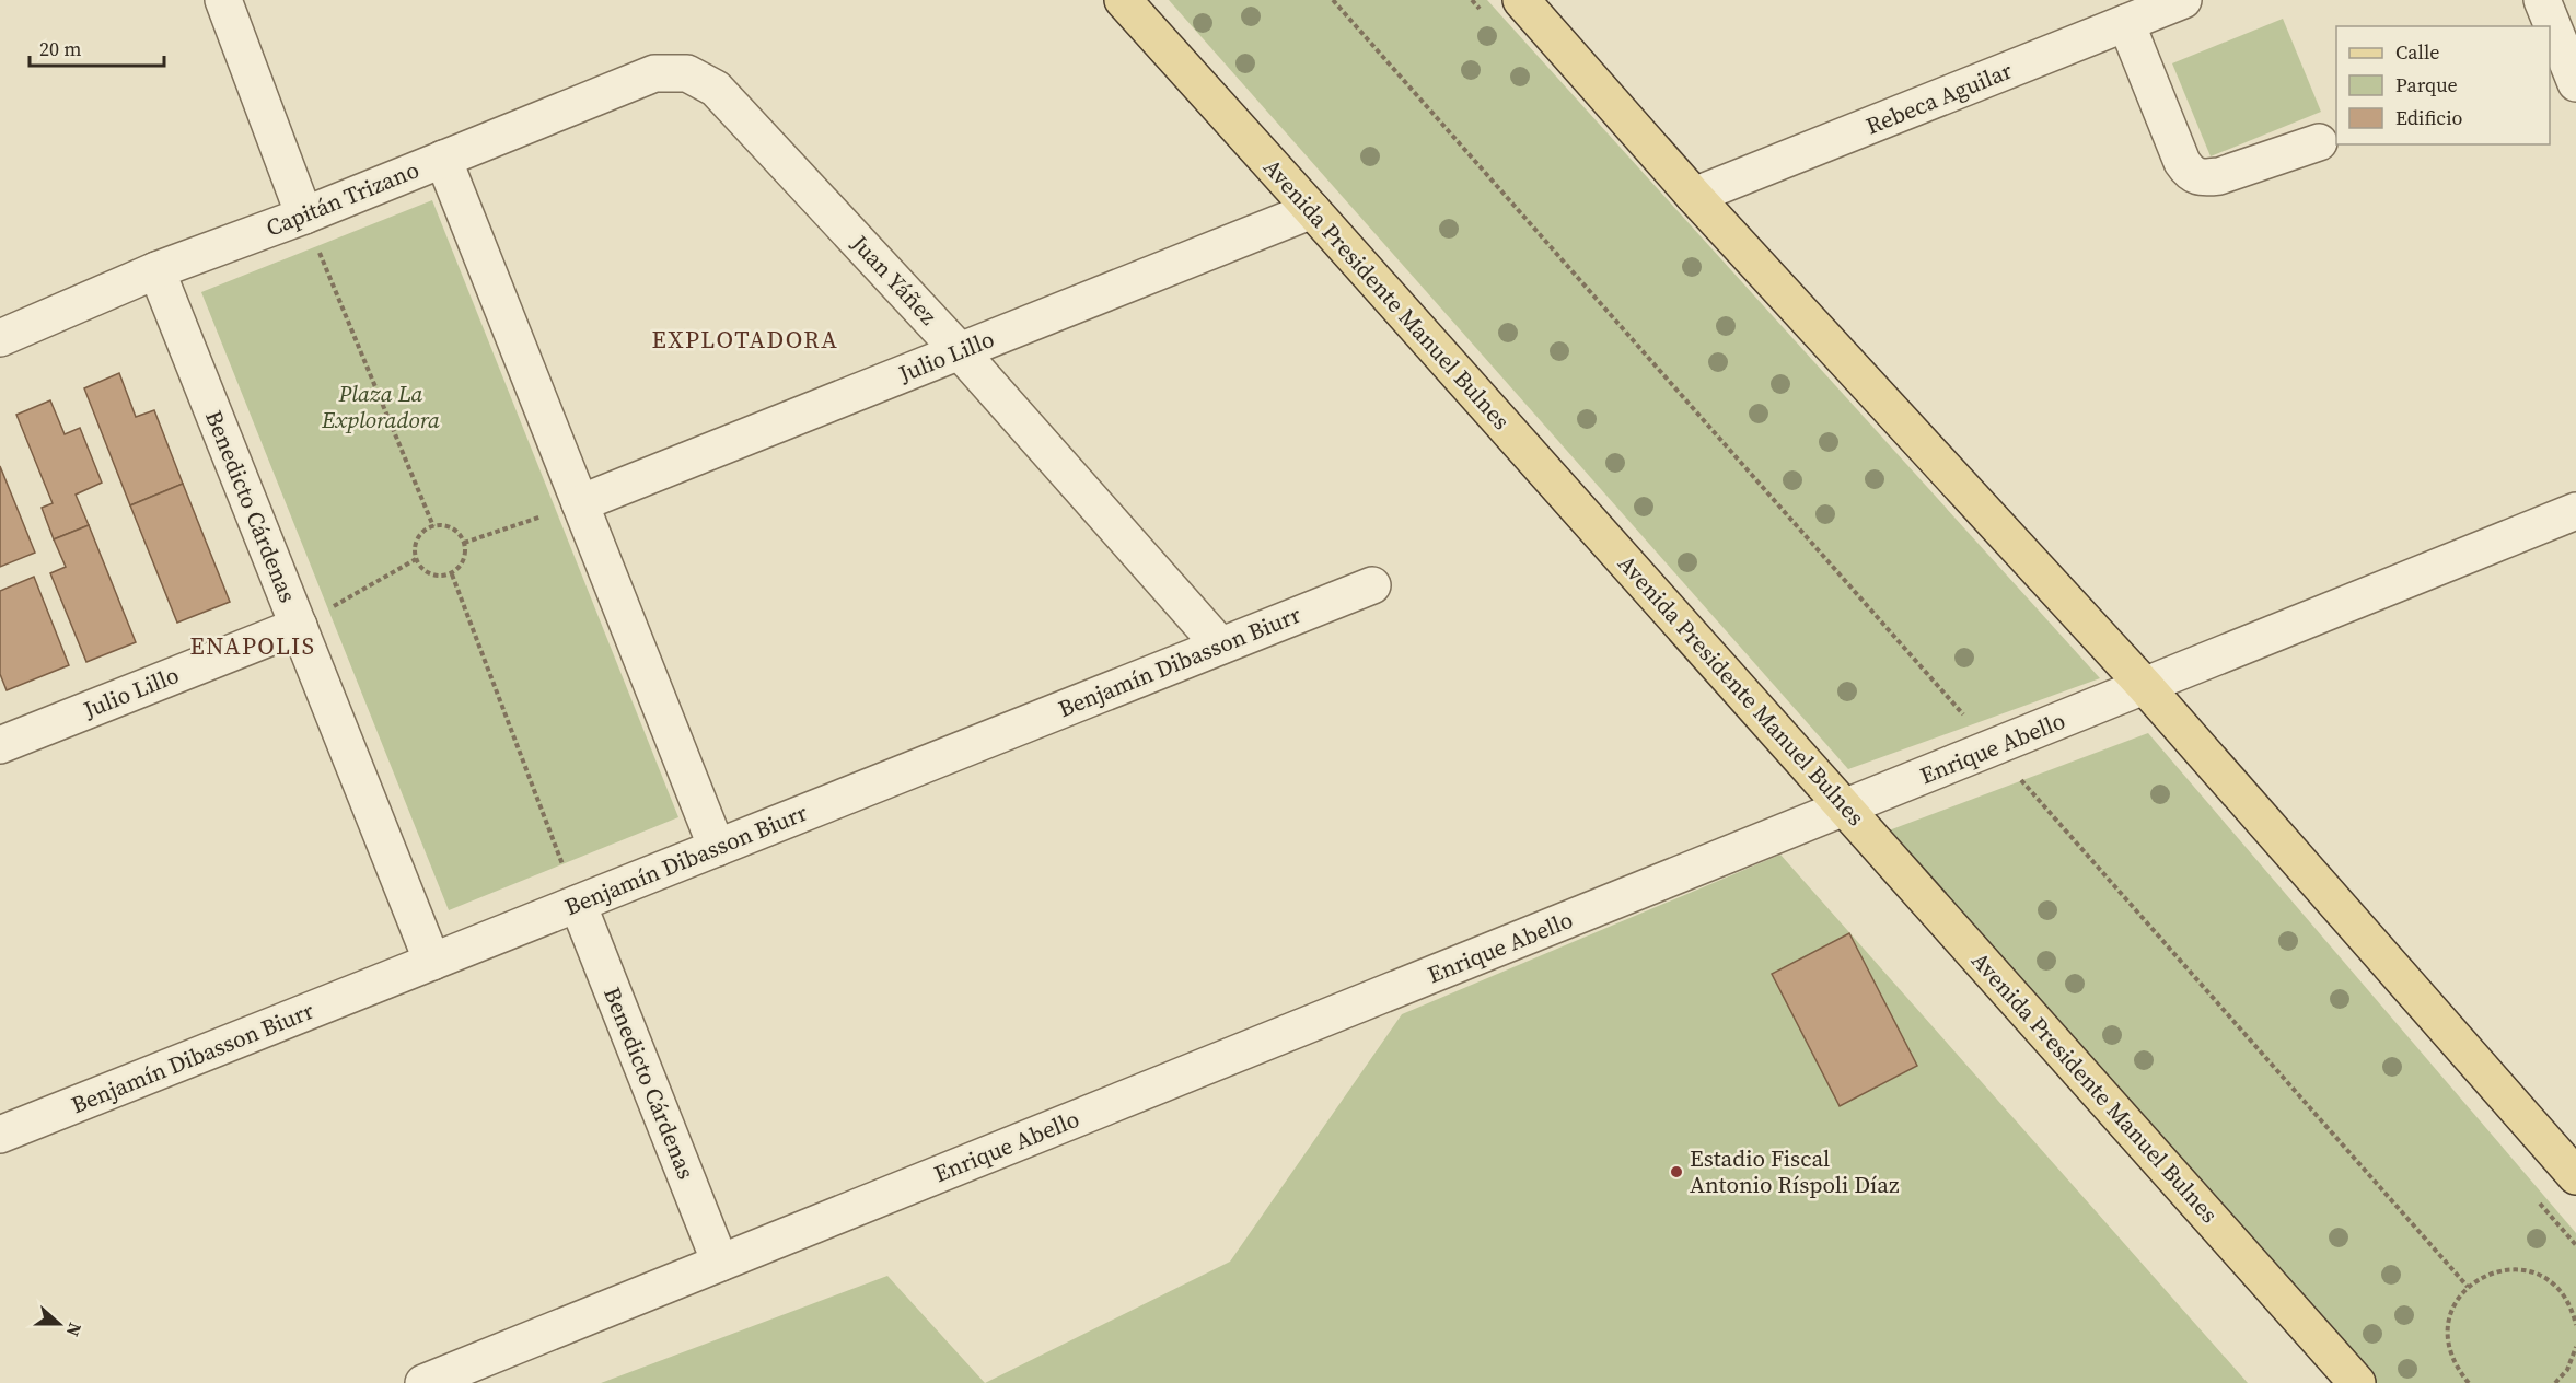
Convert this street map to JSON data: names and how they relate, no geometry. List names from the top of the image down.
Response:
{
  "streets": {
    "main road": ["Avenida Presidente Manuel Bulnes"],
    "street": [
      "Rebeca Aguilar",
      "Capitán Trizano",
      "Juan Yáñez",
      "Julio Lillo",
      "Benedicto Cárdenas",
      "Benjamín Dibasson Biurr",
      "Enrique Abello"
    ]
  },
  "crossings": [
    ["Capitán Trizano", "Juan Yáñez"],
    ["Capitán Trizano", "Benedicto Cárdenas"],
    ["Juan Yáñez", "Julio Lillo"],
    ["Juan Yáñez", "Benjamín Dibasson Biurr"],
    ["Avenida Presidente Manuel Bulnes", "Julio Lillo"],
    ["Avenida Presidente Manuel Bulnes", "Enrique Abello"],
    ["Julio Lillo", "Benedicto Cárdenas"],
    ["Benedicto Cárdenas", "Benjamín Dibasson Biurr"],
    ["Benedicto Cárdenas", "Enrique Abello"]
  ],
  "districts": ["EXPLOTADORA", "ENAPOLIS"],
  "parks": ["Plaza La Exploradora"],
  "places": ["Estadio Fiscal Antonio Ríspoli Díaz"],
  "legend": ["Calle", "Parque", "Edificio"],
  "scale_bar": "20 m",
  "north": "right"
}
